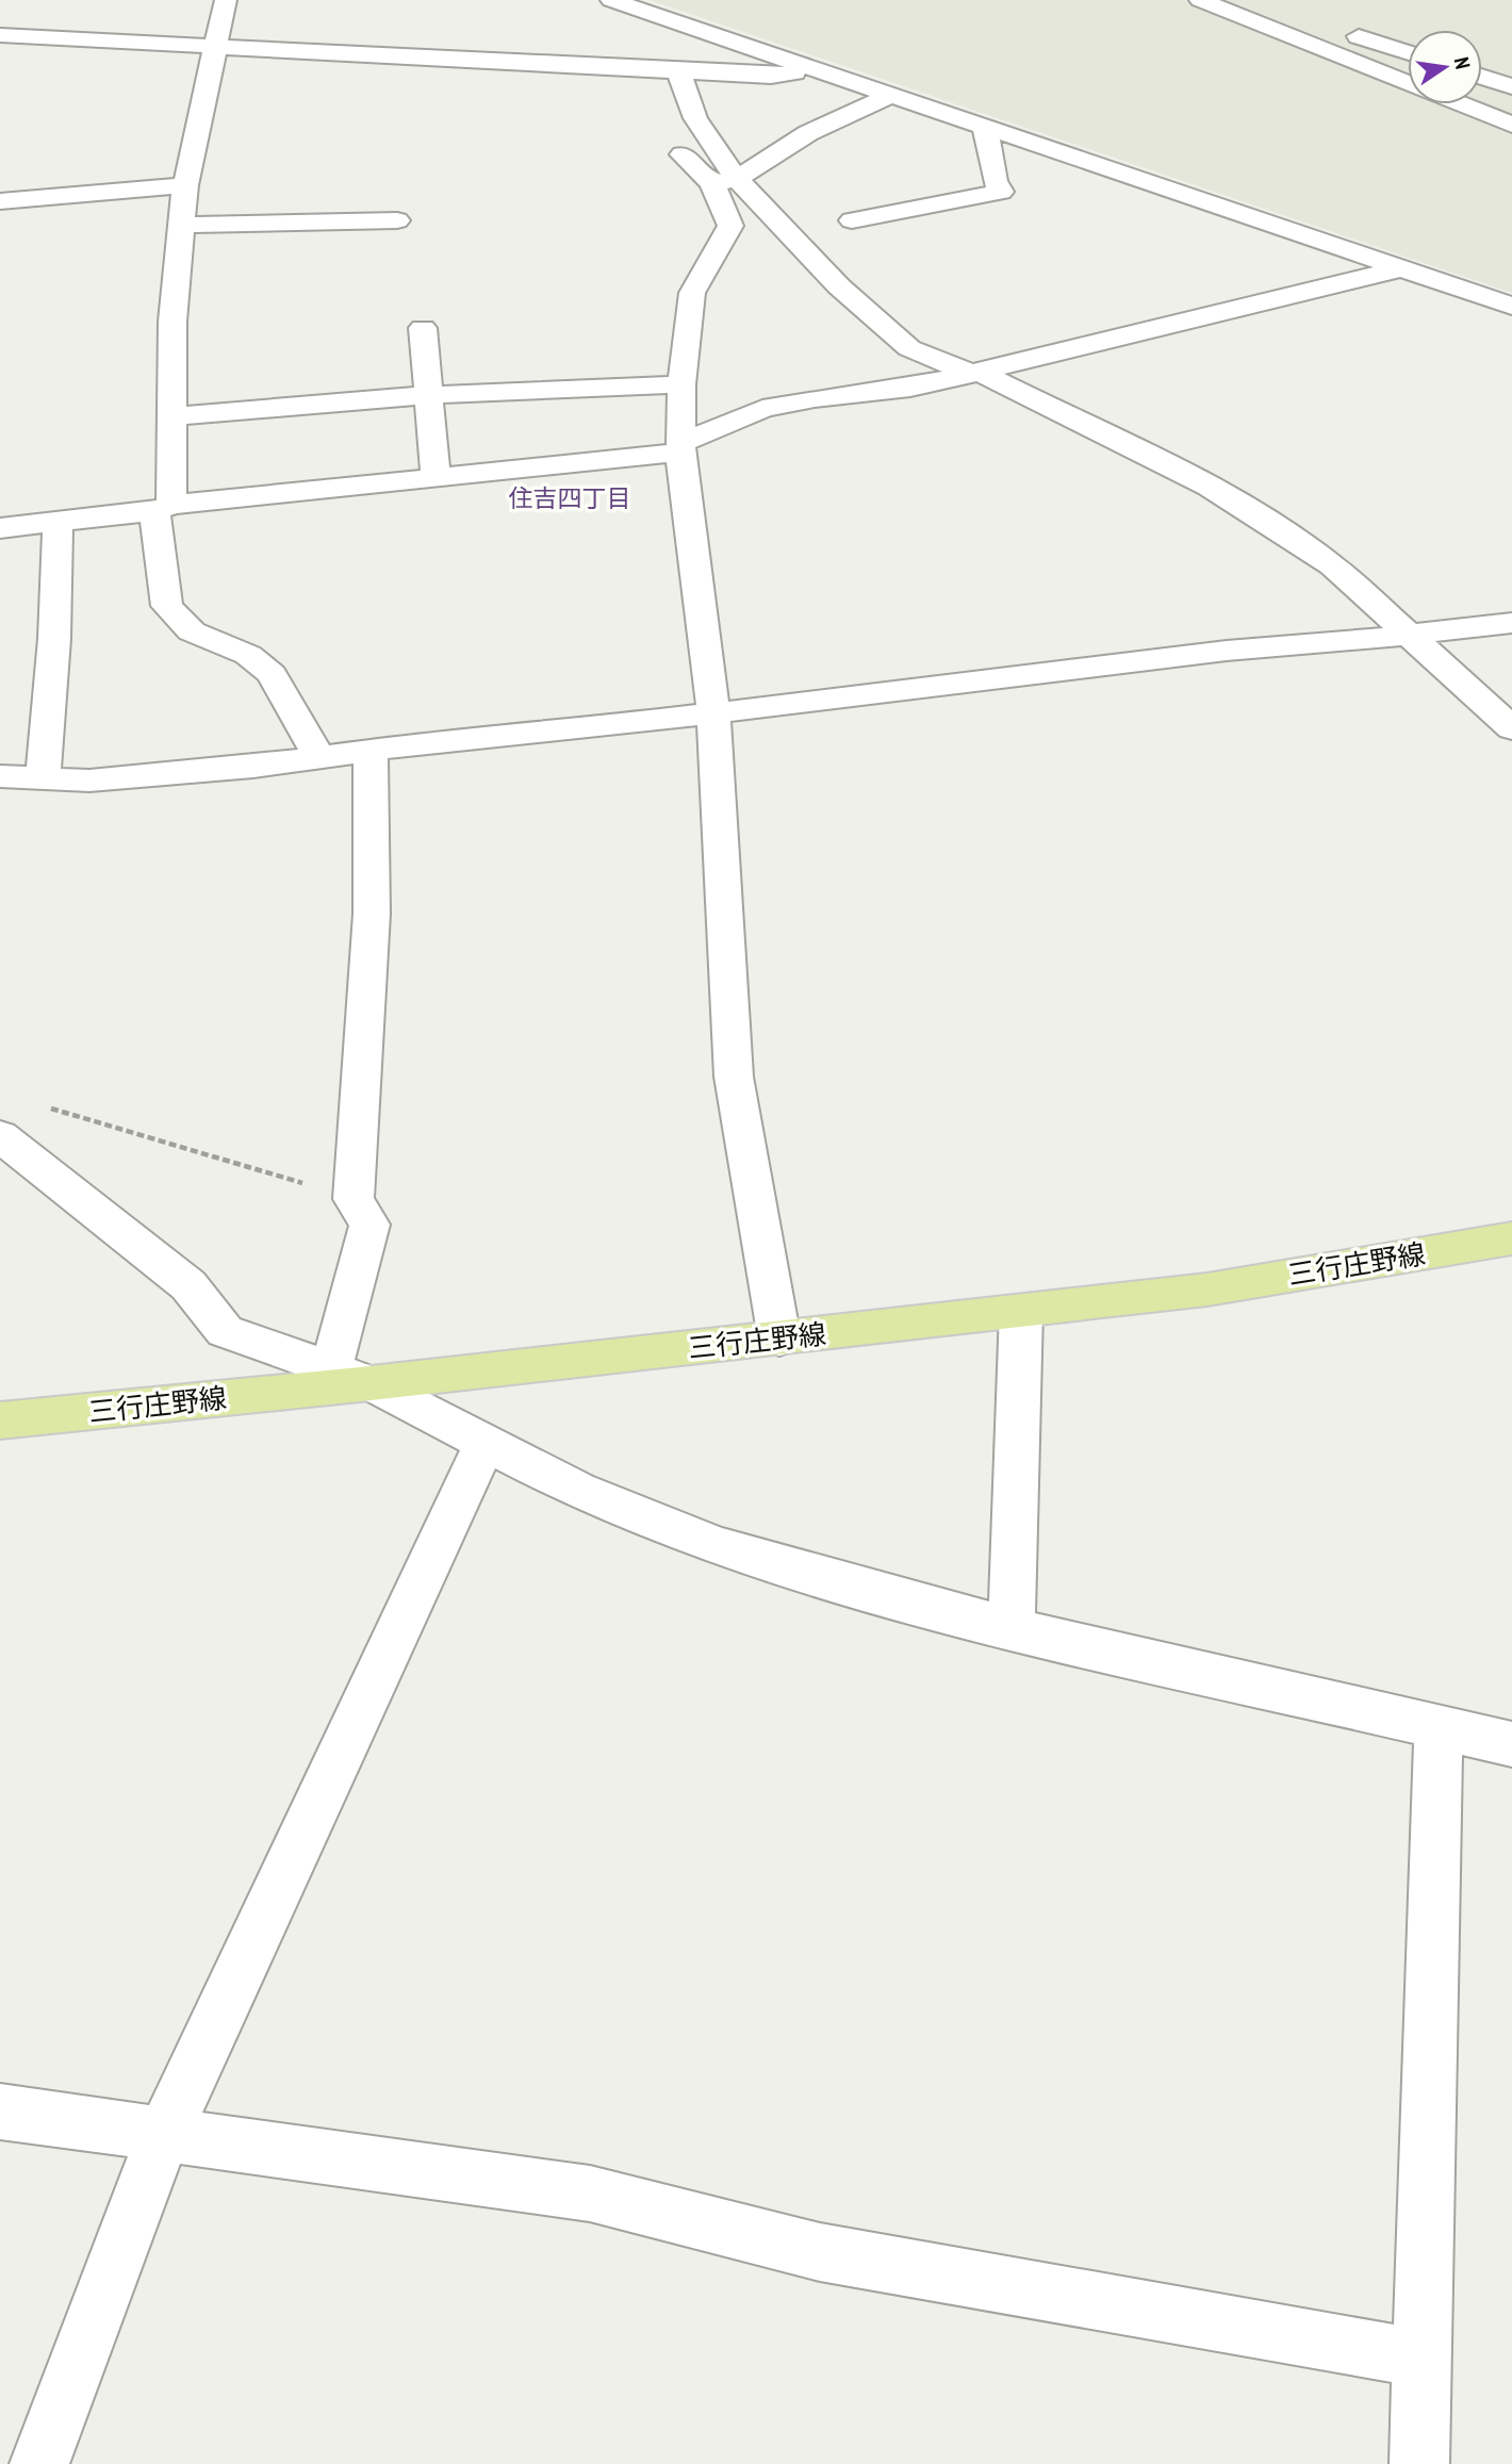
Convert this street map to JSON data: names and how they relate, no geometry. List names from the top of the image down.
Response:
{
  "streets": {
    "main road": ["三行庄野線"]
  },
  "districts": ["住吉四丁目"],
  "north": "right"
}
